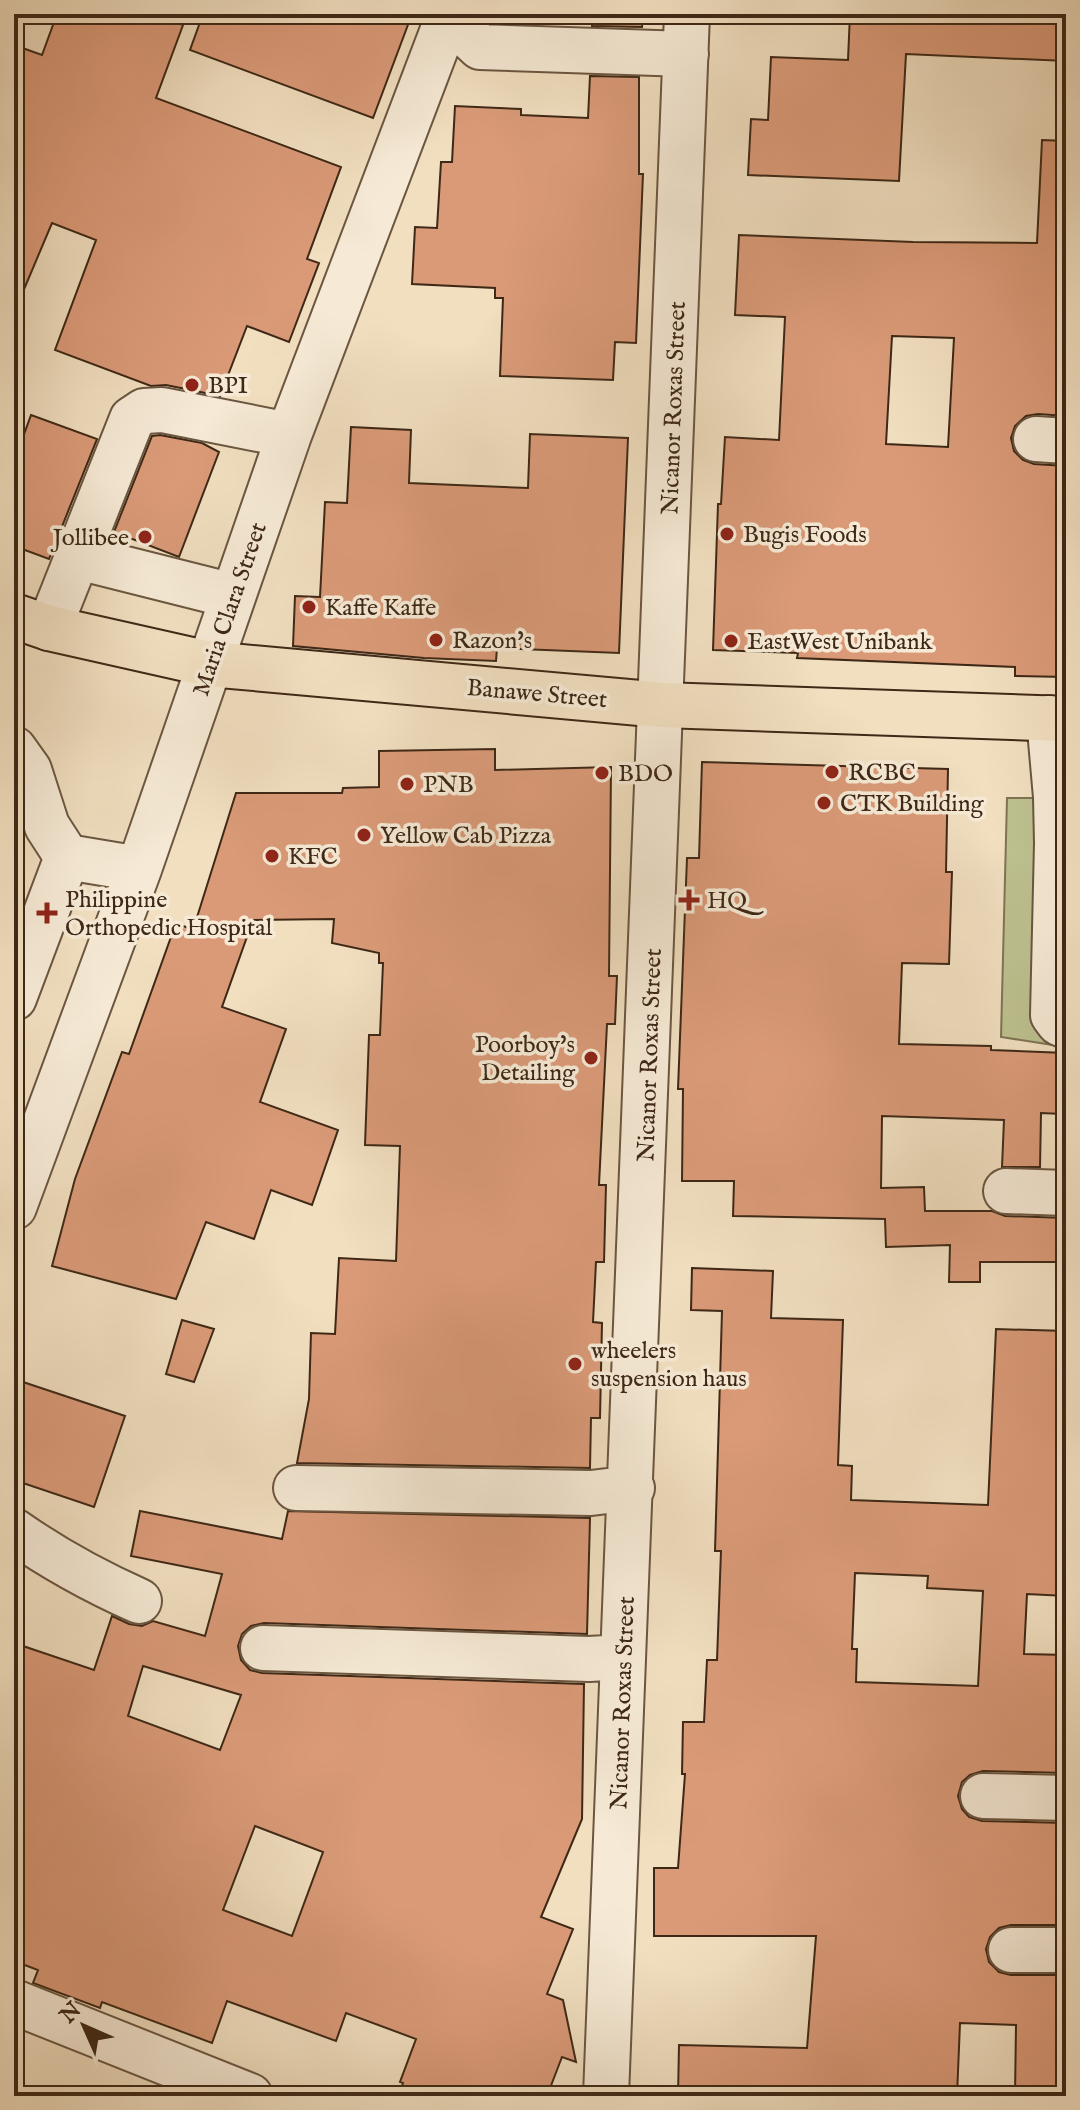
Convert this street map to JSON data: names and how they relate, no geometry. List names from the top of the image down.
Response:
{
  "streets": {
    "main road": ["Banawe Street"],
    "street": ["Nicanor Roxas Street", "Maria Clara Street"]
  },
  "crossings": [
    ["Nicanor Roxas Street", "Banawe Street"],
    ["Maria Clara Street", "Banawe Street"]
  ],
  "places": {
    "other": [
      "BPI",
      "Bugis Foods",
      "Jollibee",
      "Kaffe Kaffe",
      "Razon's",
      "EastWest Unibank",
      "RCBC",
      "BDO",
      "PNB",
      "CTK Building",
      "Yellow Cab Pizza",
      "KFC",
      "Poorboy's Detailing",
      "wheelers suspension haus"
    ],
    "health": ["HQ", "Philippine Orthopedic Hospital"]
  },
  "north": "top left"
}
